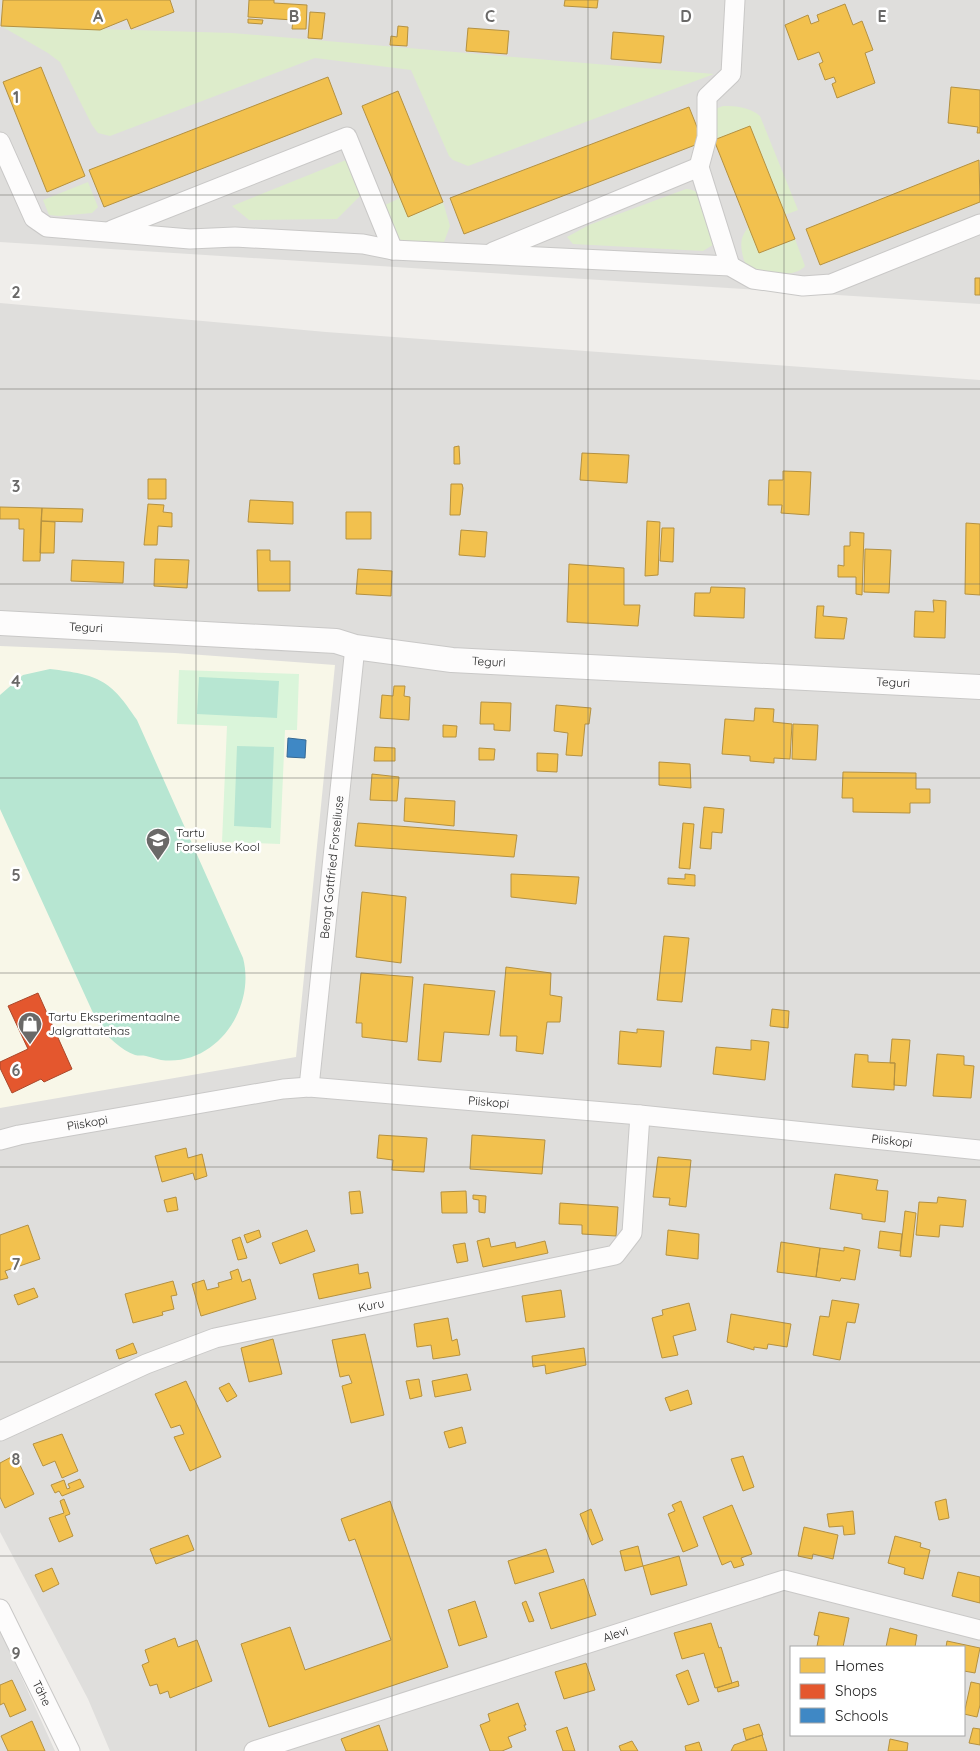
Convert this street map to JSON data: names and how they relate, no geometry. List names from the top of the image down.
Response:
{
  "streets": {
    "street": [
      "Teguri",
      "Bengt Gottfried Forseliuse",
      "Piiskopi",
      "Kuru",
      "Alevi",
      "Tähe"
    ]
  },
  "crossings": [
    ["Teguri", "Bengt Gottfried Forseliuse"],
    ["Bengt Gottfried Forseliuse", "Piiskopi"],
    ["Piiskopi", "Kuru"]
  ],
  "places": {
    "school or university": ["Tartu Forseliuse Kool"],
    "shop": ["Tartu Eksperimentaalne Jalgrattatehas"]
  },
  "legend": ["Homes", "Shops", "Schools"],
  "grid": {
    "columns": [
      "A",
      "B",
      "C",
      "D",
      "E"
    ],
    "rows": [
      "1",
      "2",
      "3",
      "4",
      "5",
      "6",
      "7",
      "8",
      "9"
    ]
  }
}
